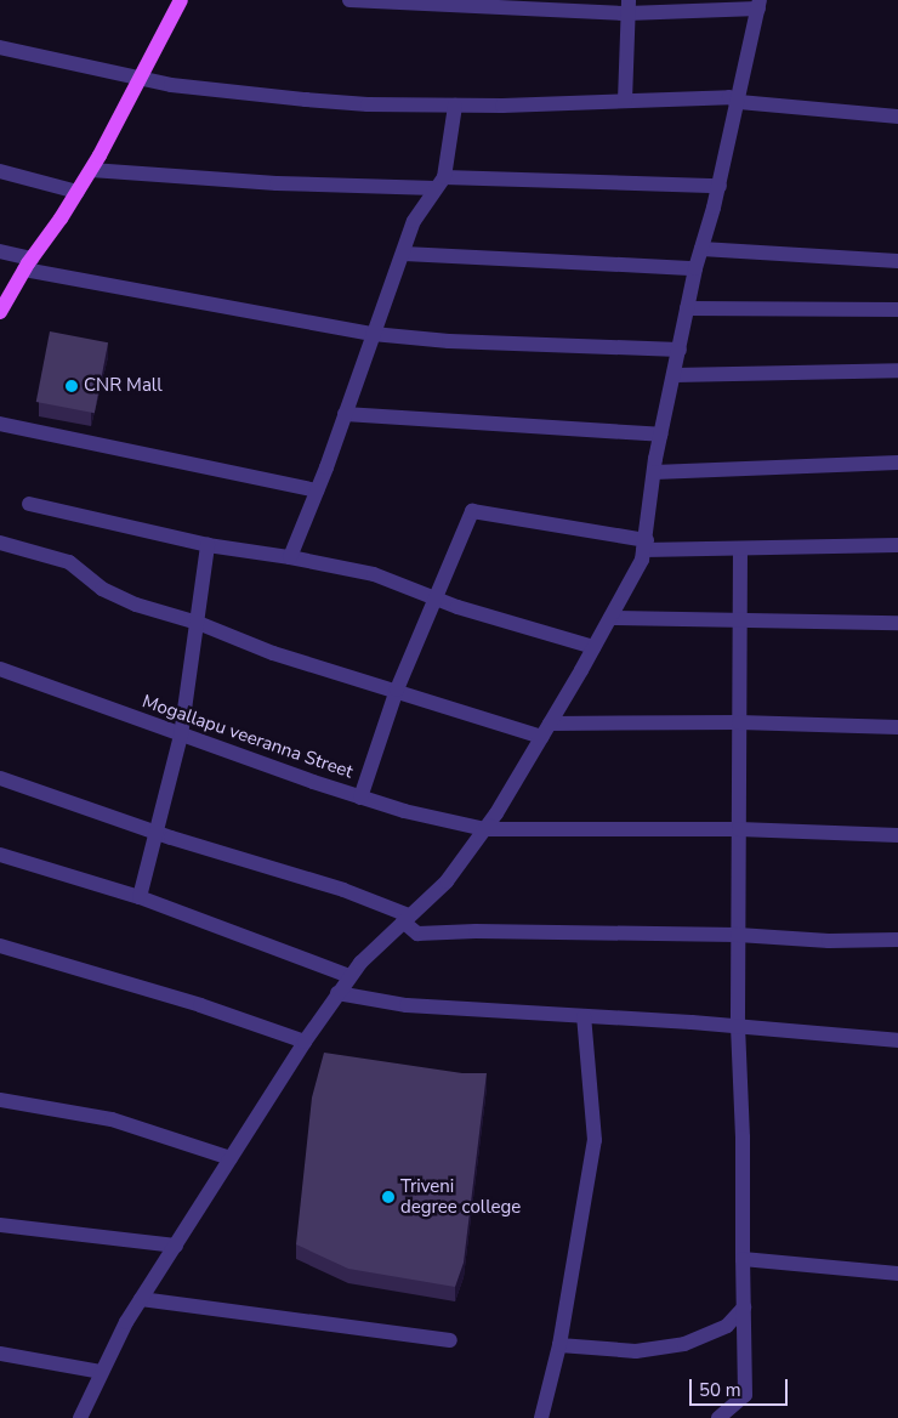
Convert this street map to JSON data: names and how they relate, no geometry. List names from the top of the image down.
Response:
{
  "streets": {
    "street": ["Mogallapu veeranna Street"]
  },
  "places": ["CNR Mall", "Triveni degree college"],
  "scale_bar": "50 m"
}
